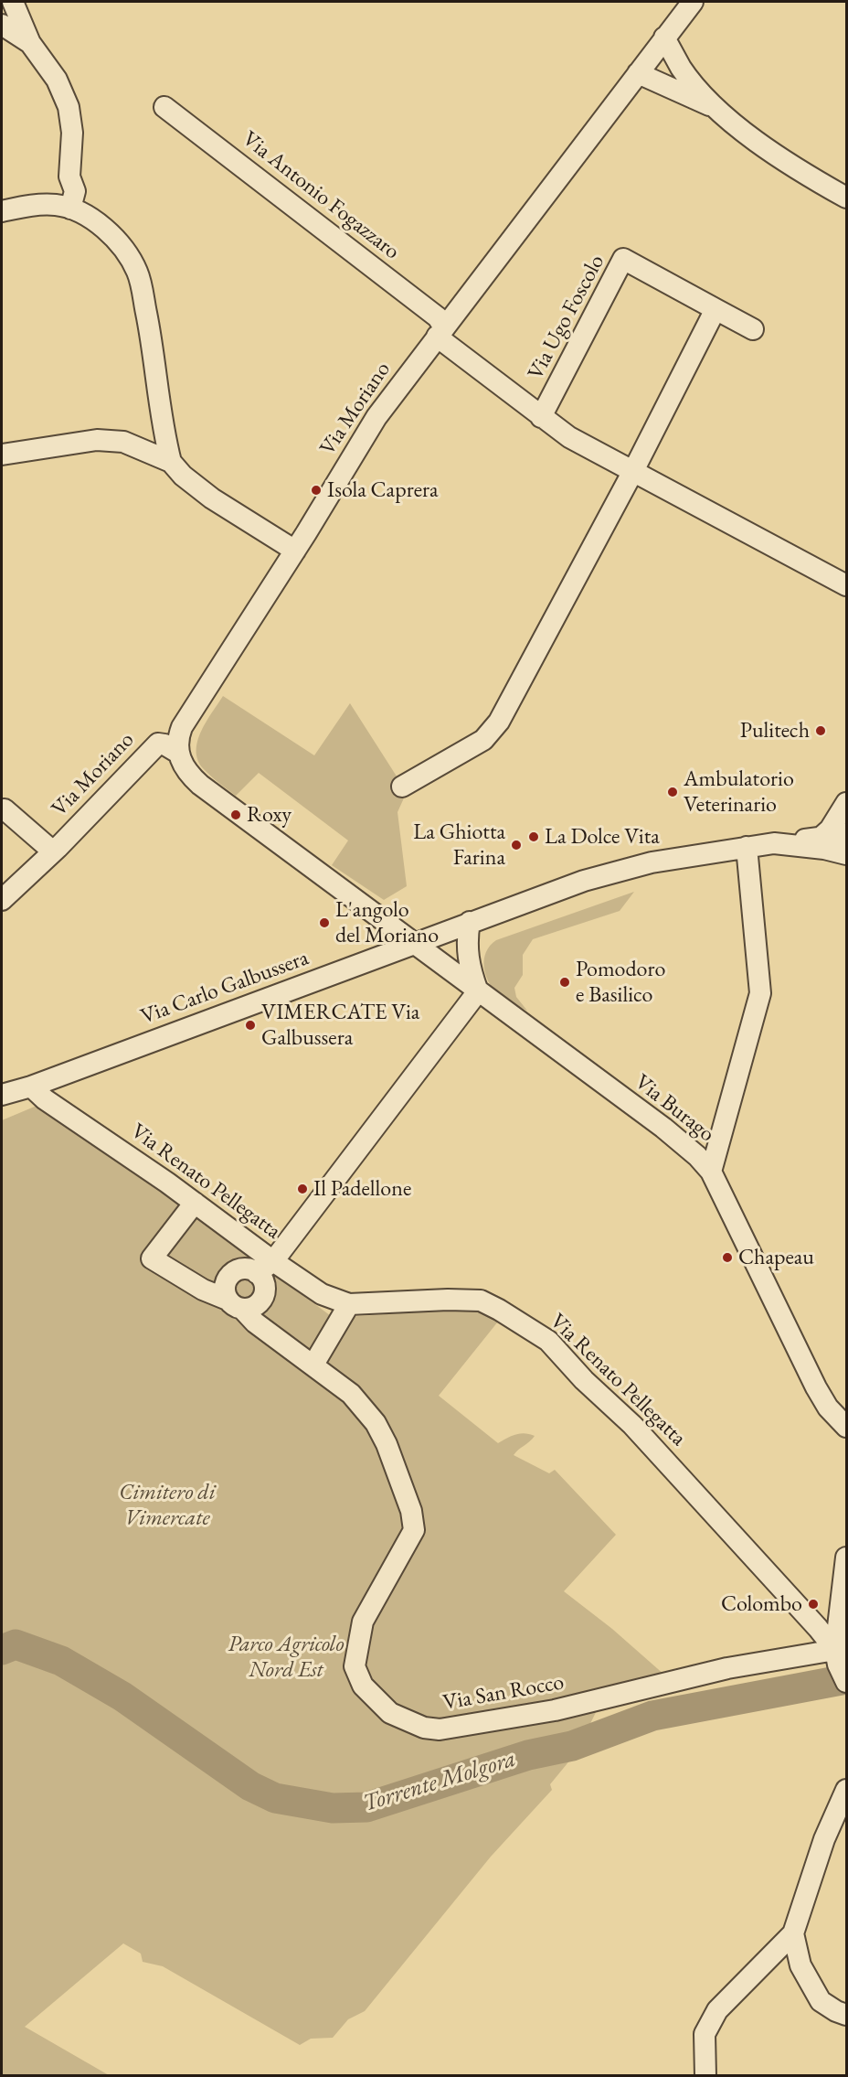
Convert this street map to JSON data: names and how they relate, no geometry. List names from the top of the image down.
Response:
{
  "streets": {
    "street": [
      "Via Antonio Fogazzaro",
      "Via Ugo Foscolo",
      "Via Moriano",
      "Via Carlo Galbussera",
      "Via Burago",
      "Via Renato Pellegatta",
      "Via San Rocco"
    ]
  },
  "crossings": [
    ["Via Antonio Fogazzaro", "Via Ugo Foscolo"],
    ["Via Antonio Fogazzaro", "Via Moriano"],
    ["Via Ugo Foscolo", "Via Moriano"],
    ["Via Moriano", "Via Burago"],
    ["Via Carlo Galbussera", "Via Burago"],
    ["Via Carlo Galbussera", "Via Renato Pellegatta"],
    ["Via Renato Pellegatta", "Via San Rocco"]
  ],
  "water": ["Torrente Molgora"],
  "parks": ["Cimitero di Vimercate", "Parco Agricolo Nord Est"],
  "places": [
    "Isola Caprera",
    "Pulitech",
    "Ambulatorio Veterinario",
    "Roxy",
    "La Dolce Vita",
    "La Ghiotta Farina",
    "L'angolo del Moriano",
    "Pomodoro e Basilico",
    "VIMERCATE Via Galbussera",
    "Il Padellone",
    "Chapeau",
    "Colombo"
  ]
}
